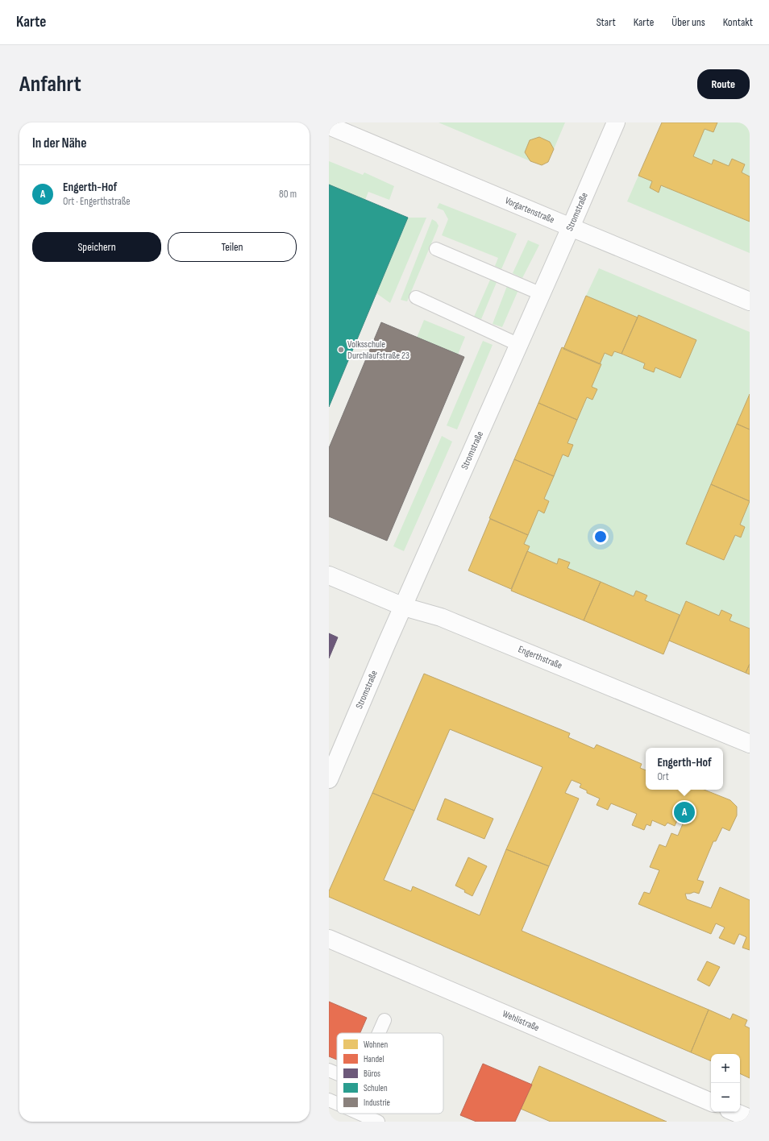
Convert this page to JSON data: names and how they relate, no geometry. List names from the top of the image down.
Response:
{
  "streets": {
    "street": [
      "Vorgartenstraße",
      "Stromstraße",
      "Engerthstraße",
      "Wehlistraße"
    ]
  },
  "crossings": [
    ["Vorgartenstraße", "Stromstraße"],
    ["Stromstraße", "Engerthstraße"]
  ],
  "places": ["Volksschule Durchlaufstraße 23"],
  "legend": [
    "Wohnen",
    "Handel",
    "Büros",
    "Schulen",
    "Industrie"
  ],
  "page": {
    "header": "Karte",
    "nav": [
      "Start",
      "Karte",
      "Über uns",
      "Kontakt"
    ],
    "buttons": [
      "Route",
      ["Speichern", "Teilen"]
    ],
    "title": "Anfahrt",
    "heading": "In der Nähe",
    "list": [
      {
        "mark": "A",
        "name": "Engerth-Hof",
        "note": "Ort · Engerthstraße",
        "value": "80 m"
      }
    ],
    "popup": ["Engerth-Hof", "Ort"],
    "pins": "A",
    "map_buttons": ["+", "−"]
  }
}
